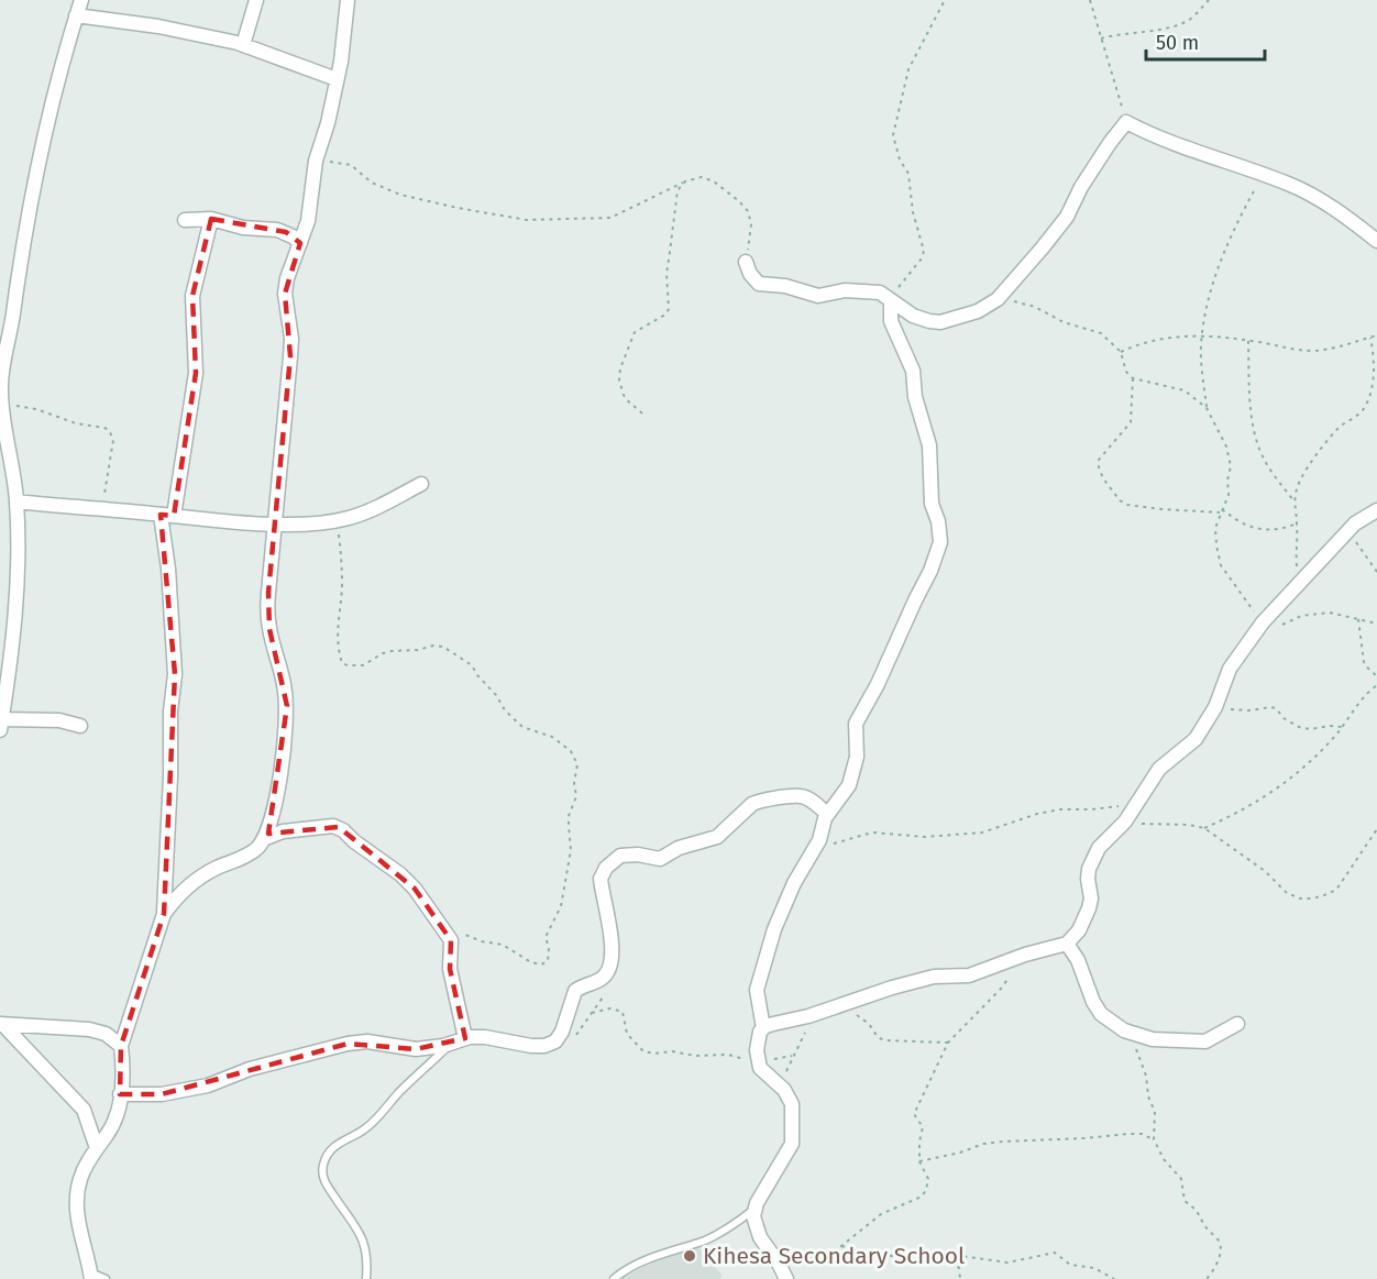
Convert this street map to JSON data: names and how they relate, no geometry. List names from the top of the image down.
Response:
{
  "places": ["Kihesa Secondary School"],
  "scale_bar": "50 m"
}
